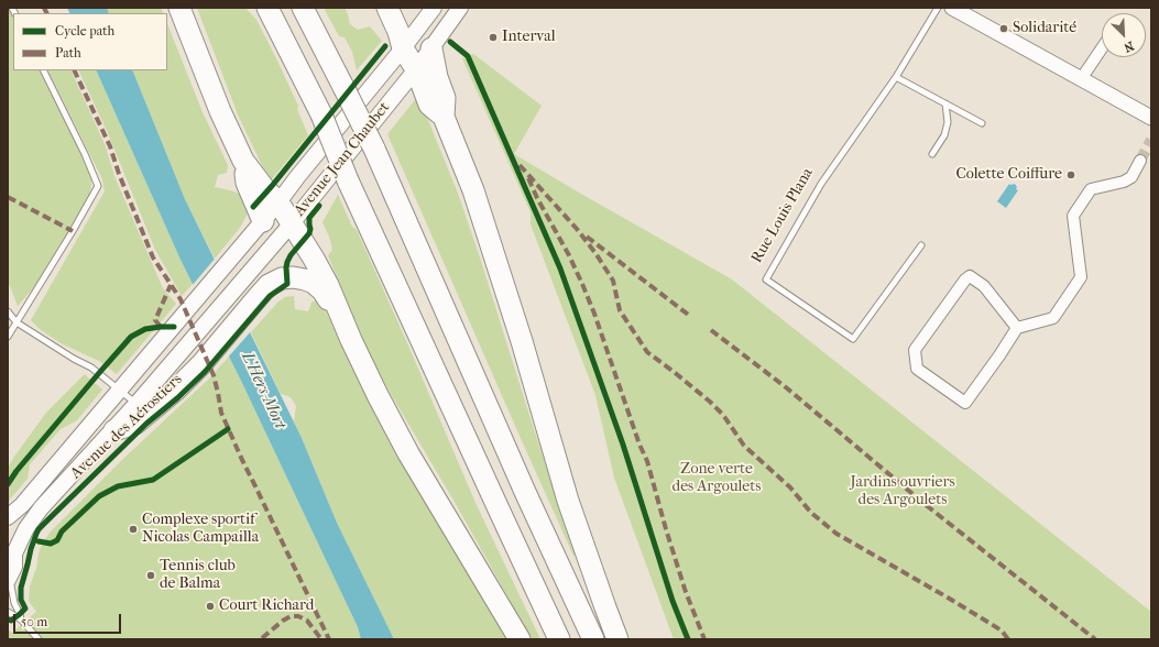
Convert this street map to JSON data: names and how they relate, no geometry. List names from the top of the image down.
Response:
{
  "streets": {
    "main road": ["Avenue Jean Chaubet", "Avenue des Aérostiers"],
    "lane": ["Rue Louis Plana"]
  },
  "crossings": [
    ["Avenue Jean Chaubet", "Avenue des Aérostiers"]
  ],
  "water": ["L'Hers-Mort"],
  "parks": ["Zone verte des Argoulets", "Jardins ouvriers des Argoulets"],
  "places": [
    "Solidarité",
    "Interval",
    "Colette Coiffure",
    "Complexe sportif Nicolas Campailla",
    "Tennis club de Balma",
    "Court Richard"
  ],
  "legend": ["Cycle path", "Path"],
  "scale_bar": "50 m",
  "north": "bottom right"
}
